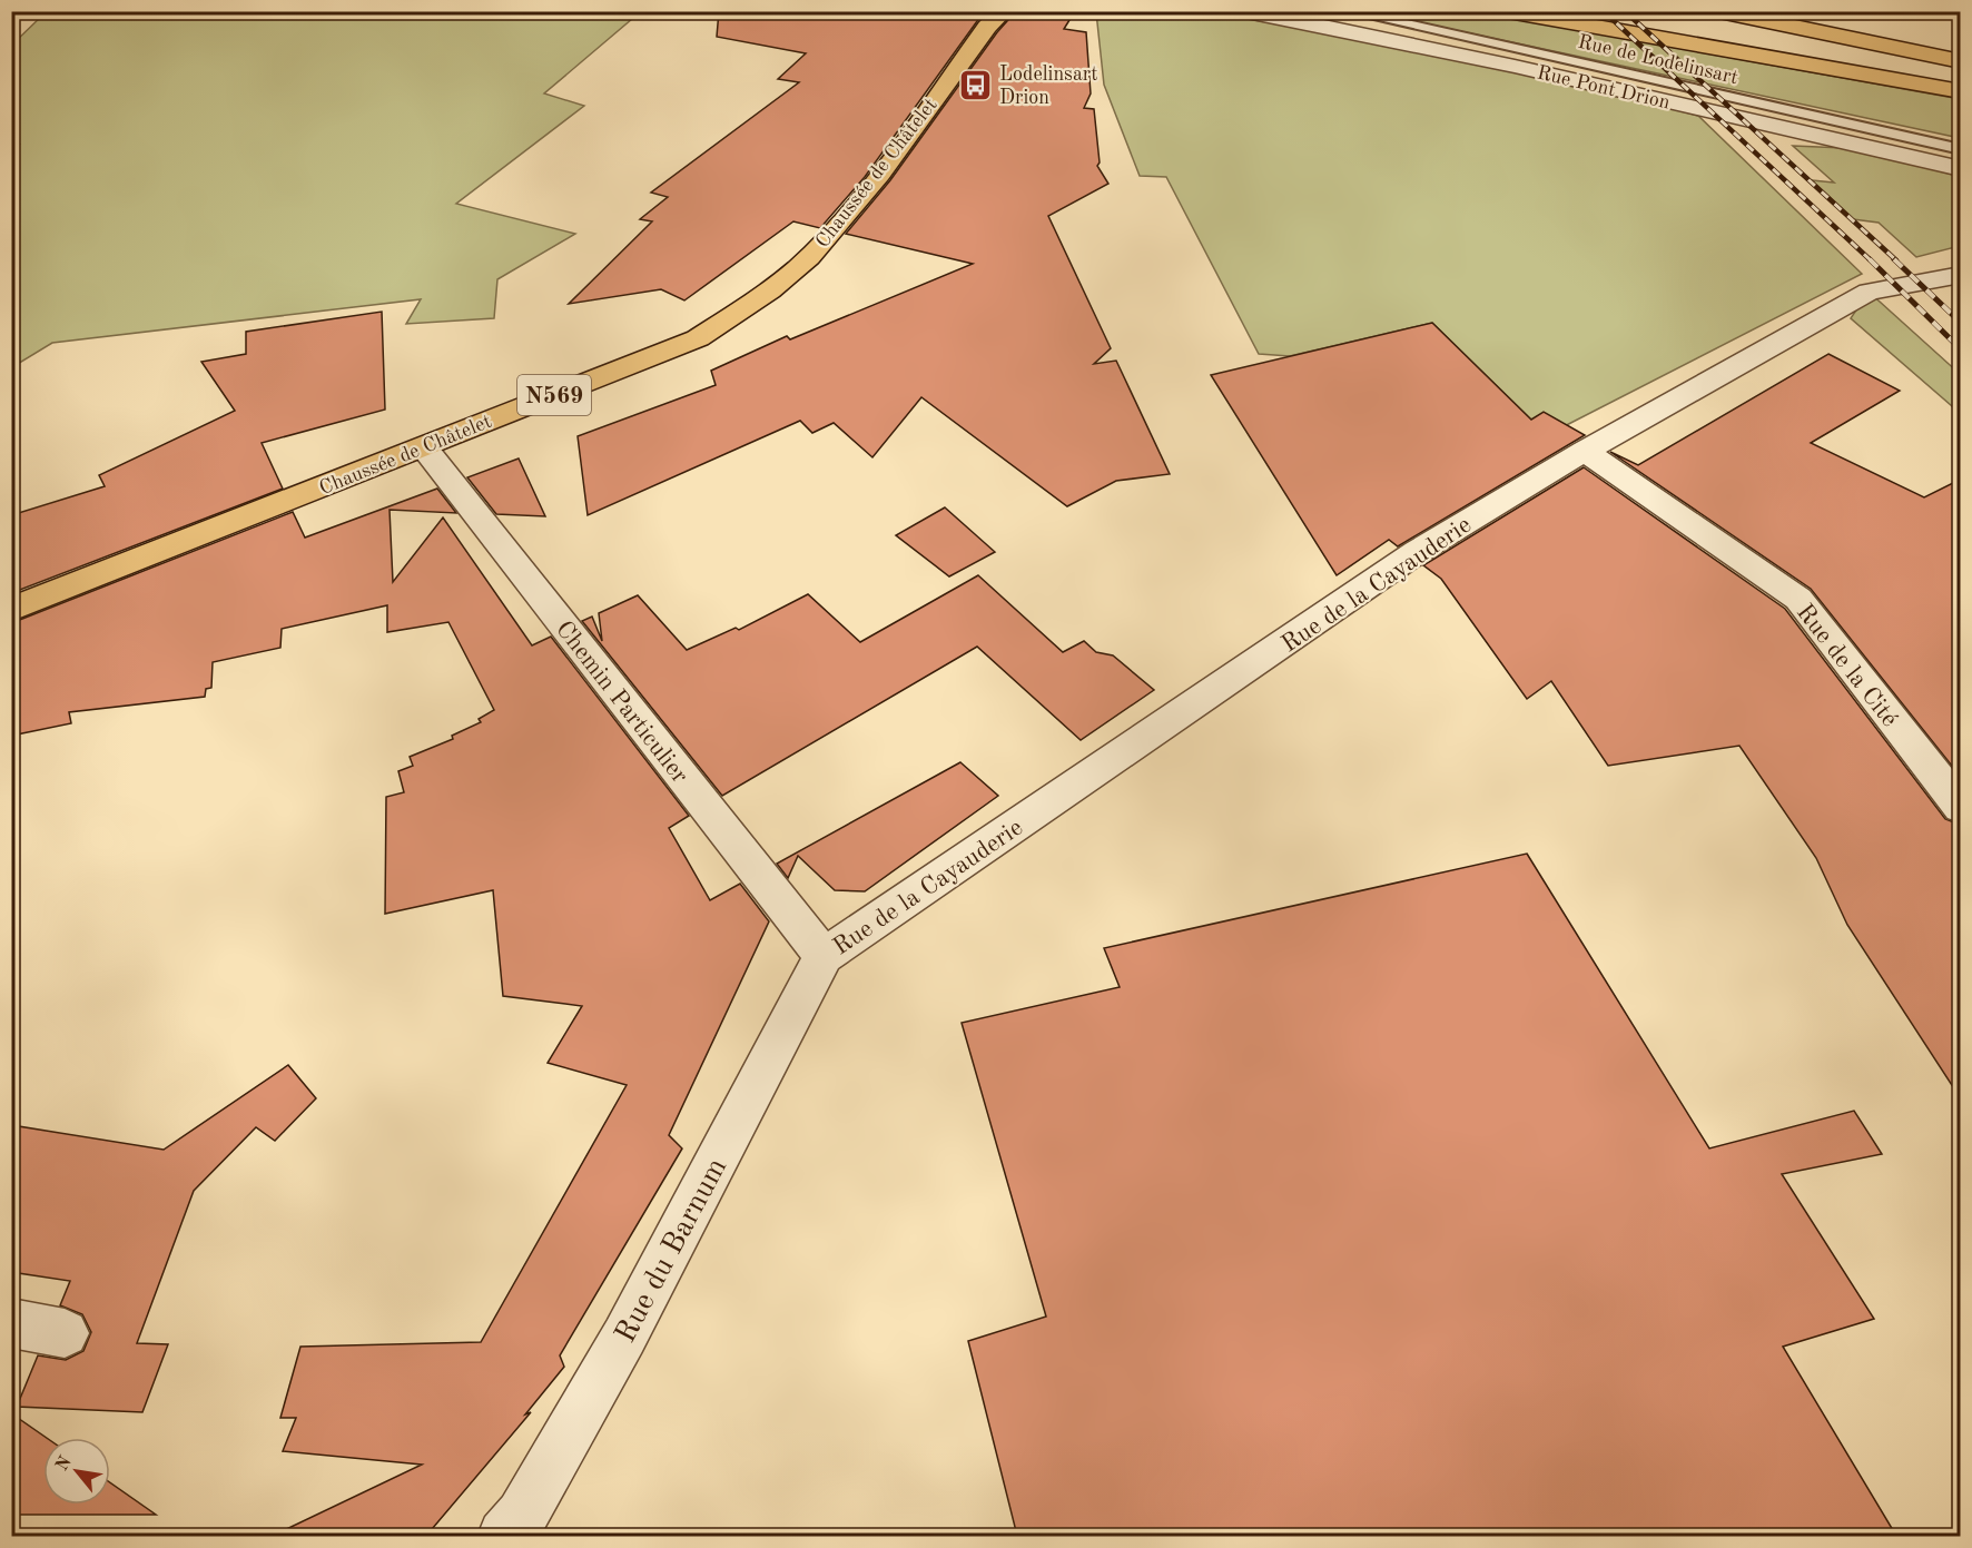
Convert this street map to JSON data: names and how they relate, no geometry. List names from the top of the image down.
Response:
{
  "streets": {
    "main road": ["Chaussée de Châtelet", "N569"],
    "street": [
      "Rue Pont Drion",
      "Rue de la Cayauderie",
      "Rue de la Cité",
      "Chemin Particulier",
      "Rue du Barnum"
    ],
    "lane": ["Rue de Lodelinsart"]
  },
  "crossings": [
    ["Chaussée de Châtelet", "Chemin Particulier"],
    ["Rue de la Cayauderie", "Rue de la Cité"],
    ["Rue de la Cayauderie", "Chemin Particulier"],
    ["Rue de la Cayauderie", "Rue du Barnum"],
    ["Chemin Particulier", "Rue du Barnum"]
  ],
  "places": {
    "bus stop": ["Lodelinsart Drion"]
  },
  "north": "top left"
}
